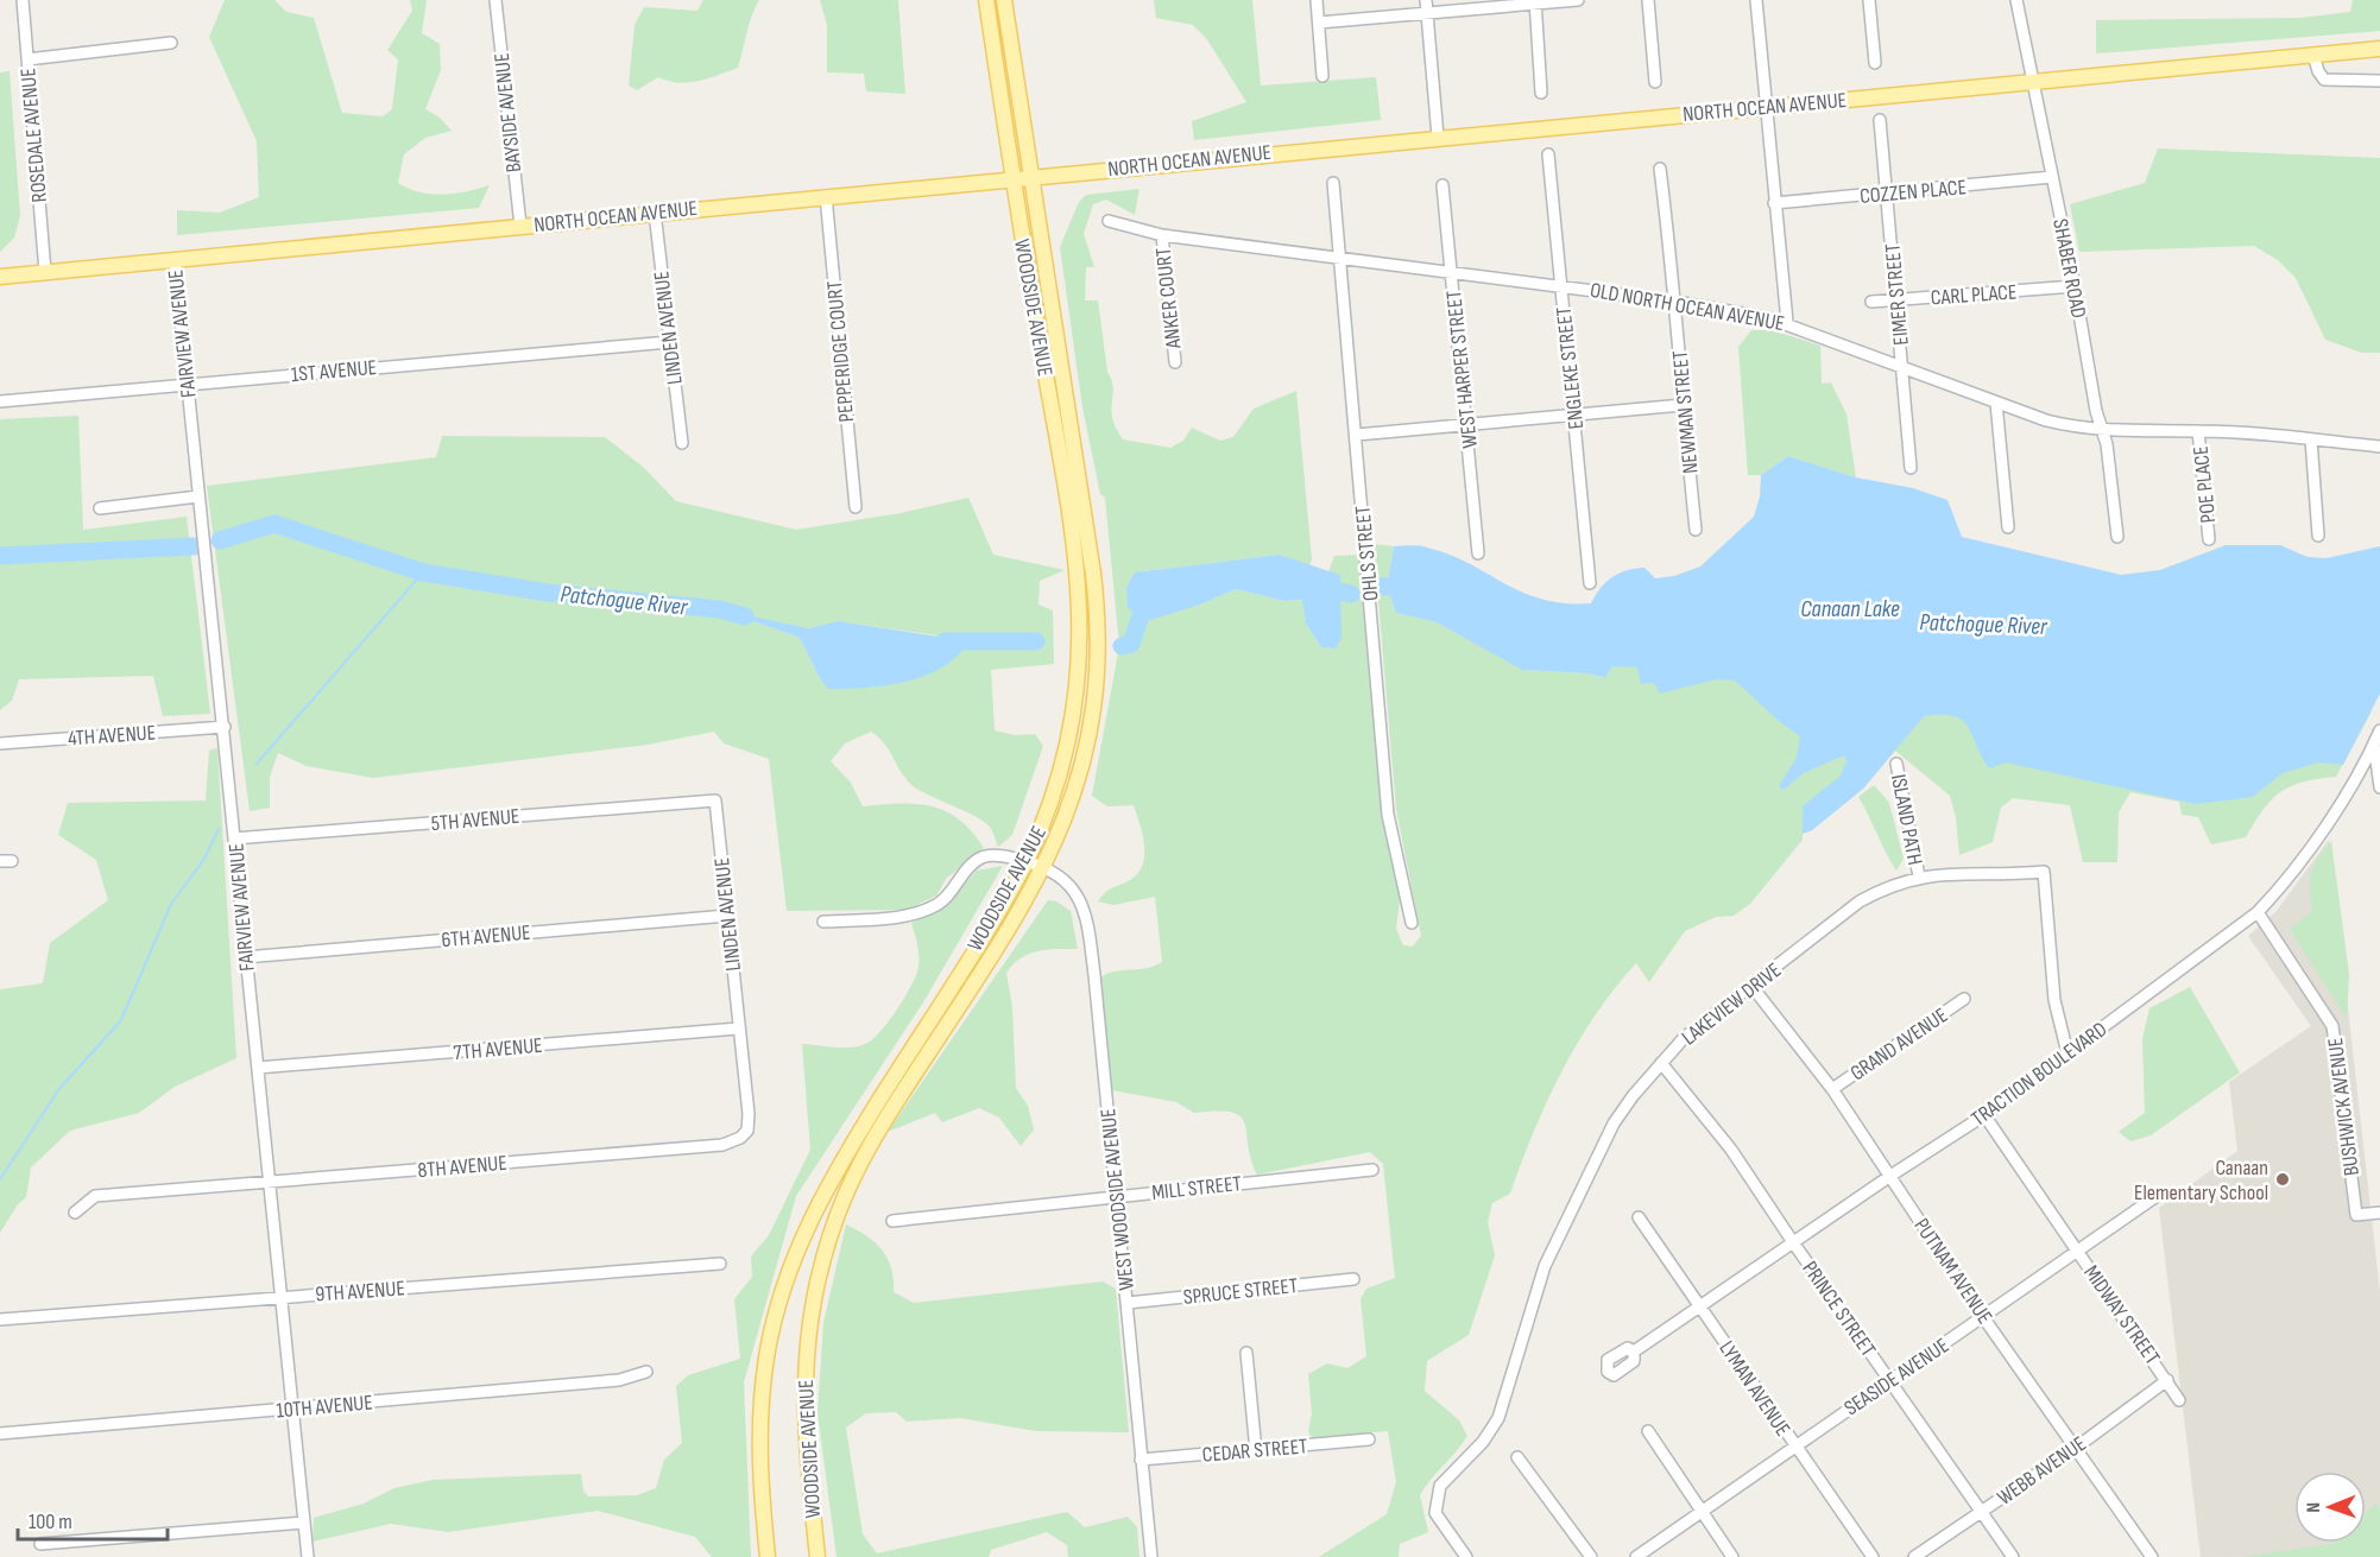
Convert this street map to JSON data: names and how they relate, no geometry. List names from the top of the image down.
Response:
{
  "streets": {
    "main road": ["NORTH OCEAN AVENUE", "WOODSIDE AVENUE"],
    "street": [
      "BAYSIDE AVENUE",
      "ROSEDALE AVENUE",
      "COZZEN PLACE",
      "SHABER ROAD",
      "EIMER STREET",
      "CARL PLACE",
      "ANKER COURT",
      "OLD NORTH OCEAN AVENUE",
      "LINDEN AVENUE",
      "FAIRVIEW AVENUE",
      "PEPPERIDGE COURT",
      "ENGLEKE STREET",
      "WEST HARPER STREET",
      "1ST AVENUE",
      "NEWMAN STREET",
      "POE PLACE",
      "OHLS STREET",
      "4TH AVENUE",
      "5TH AVENUE",
      "ISLAND PATH",
      "6TH AVENUE",
      "LAKEVIEW DRIVE",
      "GRAND AVENUE",
      "7TH AVENUE",
      "TRACTION BOULEVARD",
      "BUSHWICK AVENUE",
      "8TH AVENUE",
      "MILL STREET",
      "WEST WOODSIDE AVENUE",
      "PUTNAM AVENUE",
      "9TH AVENUE",
      "SPRUCE STREET",
      "PRINCE STREET",
      "MIDWAY STREET",
      "SEASIDE AVENUE",
      "LYMAN AVENUE",
      "10TH AVENUE",
      "CEDAR STREET",
      "WEBB AVENUE"
    ]
  },
  "crossings": [
    ["NORTH OCEAN AVENUE", "BAYSIDE AVENUE"],
    ["NORTH OCEAN AVENUE", "ROSEDALE AVENUE"],
    ["NORTH OCEAN AVENUE", "SHABER ROAD"],
    ["NORTH OCEAN AVENUE", "WOODSIDE AVENUE"],
    ["NORTH OCEAN AVENUE", "LINDEN AVENUE"],
    ["NORTH OCEAN AVENUE", "FAIRVIEW AVENUE"],
    ["NORTH OCEAN AVENUE", "PEPPERIDGE COURT"],
    ["COZZEN PLACE", "SHABER ROAD"],
    ["COZZEN PLACE", "EIMER STREET"],
    ["SHABER ROAD", "CARL PLACE"],
    ["SHABER ROAD", "OLD NORTH OCEAN AVENUE"],
    ["EIMER STREET", "CARL PLACE"],
    ["EIMER STREET", "OLD NORTH OCEAN AVENUE"],
    ["ANKER COURT", "OLD NORTH OCEAN AVENUE"],
    ["OLD NORTH OCEAN AVENUE", "ENGLEKE STREET"],
    ["OLD NORTH OCEAN AVENUE", "WEST HARPER STREET"],
    ["OLD NORTH OCEAN AVENUE", "NEWMAN STREET"],
    ["OLD NORTH OCEAN AVENUE", "POE PLACE"],
    ["OLD NORTH OCEAN AVENUE", "OHLS STREET"],
    ["WOODSIDE AVENUE", "WEST WOODSIDE AVENUE"],
    ["LINDEN AVENUE", "1ST AVENUE"],
    ["LINDEN AVENUE", "5TH AVENUE"],
    ["LINDEN AVENUE", "6TH AVENUE"],
    ["LINDEN AVENUE", "7TH AVENUE"],
    ["LINDEN AVENUE", "8TH AVENUE"],
    ["FAIRVIEW AVENUE", "1ST AVENUE"],
    ["FAIRVIEW AVENUE", "4TH AVENUE"],
    ["FAIRVIEW AVENUE", "5TH AVENUE"],
    ["FAIRVIEW AVENUE", "6TH AVENUE"],
    ["FAIRVIEW AVENUE", "7TH AVENUE"],
    ["FAIRVIEW AVENUE", "8TH AVENUE"],
    ["FAIRVIEW AVENUE", "9TH AVENUE"],
    ["FAIRVIEW AVENUE", "10TH AVENUE"],
    ["ISLAND PATH", "LAKEVIEW DRIVE"],
    ["LAKEVIEW DRIVE", "TRACTION BOULEVARD"],
    ["LAKEVIEW DRIVE", "PUTNAM AVENUE"],
    ["LAKEVIEW DRIVE", "PRINCE STREET"],
    ["GRAND AVENUE", "PUTNAM AVENUE"],
    ["7TH AVENUE", "8TH AVENUE"],
    ["TRACTION BOULEVARD", "BUSHWICK AVENUE"],
    ["TRACTION BOULEVARD", "PUTNAM AVENUE"],
    ["TRACTION BOULEVARD", "PRINCE STREET"],
    ["TRACTION BOULEVARD", "MIDWAY STREET"],
    ["TRACTION BOULEVARD", "LYMAN AVENUE"],
    ["MILL STREET", "WEST WOODSIDE AVENUE"],
    ["WEST WOODSIDE AVENUE", "SPRUCE STREET"],
    ["WEST WOODSIDE AVENUE", "CEDAR STREET"],
    ["PUTNAM AVENUE", "SEASIDE AVENUE"],
    ["PUTNAM AVENUE", "WEBB AVENUE"],
    ["PRINCE STREET", "SEASIDE AVENUE"],
    ["PRINCE STREET", "WEBB AVENUE"],
    ["MIDWAY STREET", "SEASIDE AVENUE"],
    ["MIDWAY STREET", "WEBB AVENUE"],
    ["SEASIDE AVENUE", "LYMAN AVENUE"]
  ],
  "water": ["Patchogue River", "Canaan Lake"],
  "places": ["Canaan Elementary School"],
  "scale_bar": "100 m",
  "north": "left"
}
